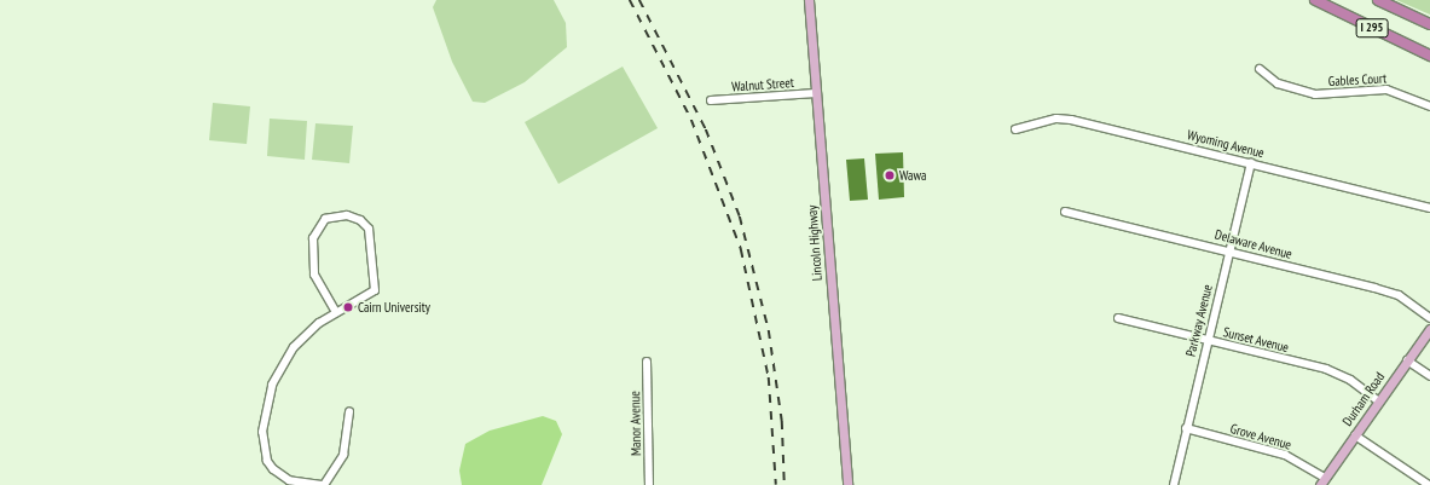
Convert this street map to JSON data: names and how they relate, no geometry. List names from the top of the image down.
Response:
{
  "streets": {
    "highway": ["I 295"],
    "main road": ["Lincoln Highway", "Durham Road"],
    "street": [
      "Gables Court",
      "Walnut Street",
      "Wyoming Avenue",
      "Delaware Avenue",
      "Parkway Avenue",
      "Sunset Avenue",
      "Manor Avenue",
      "Grove Avenue"
    ]
  },
  "crossings": [
    ["Walnut Street", "Lincoln Highway"],
    ["Wyoming Avenue", "Parkway Avenue"],
    ["Delaware Avenue", "Parkway Avenue"],
    ["Parkway Avenue", "Sunset Avenue"],
    ["Parkway Avenue", "Grove Avenue"],
    ["Sunset Avenue", "Durham Road"],
    ["Durham Road", "Grove Avenue"]
  ],
  "places": ["Wawa", "Cairn University"]
}
